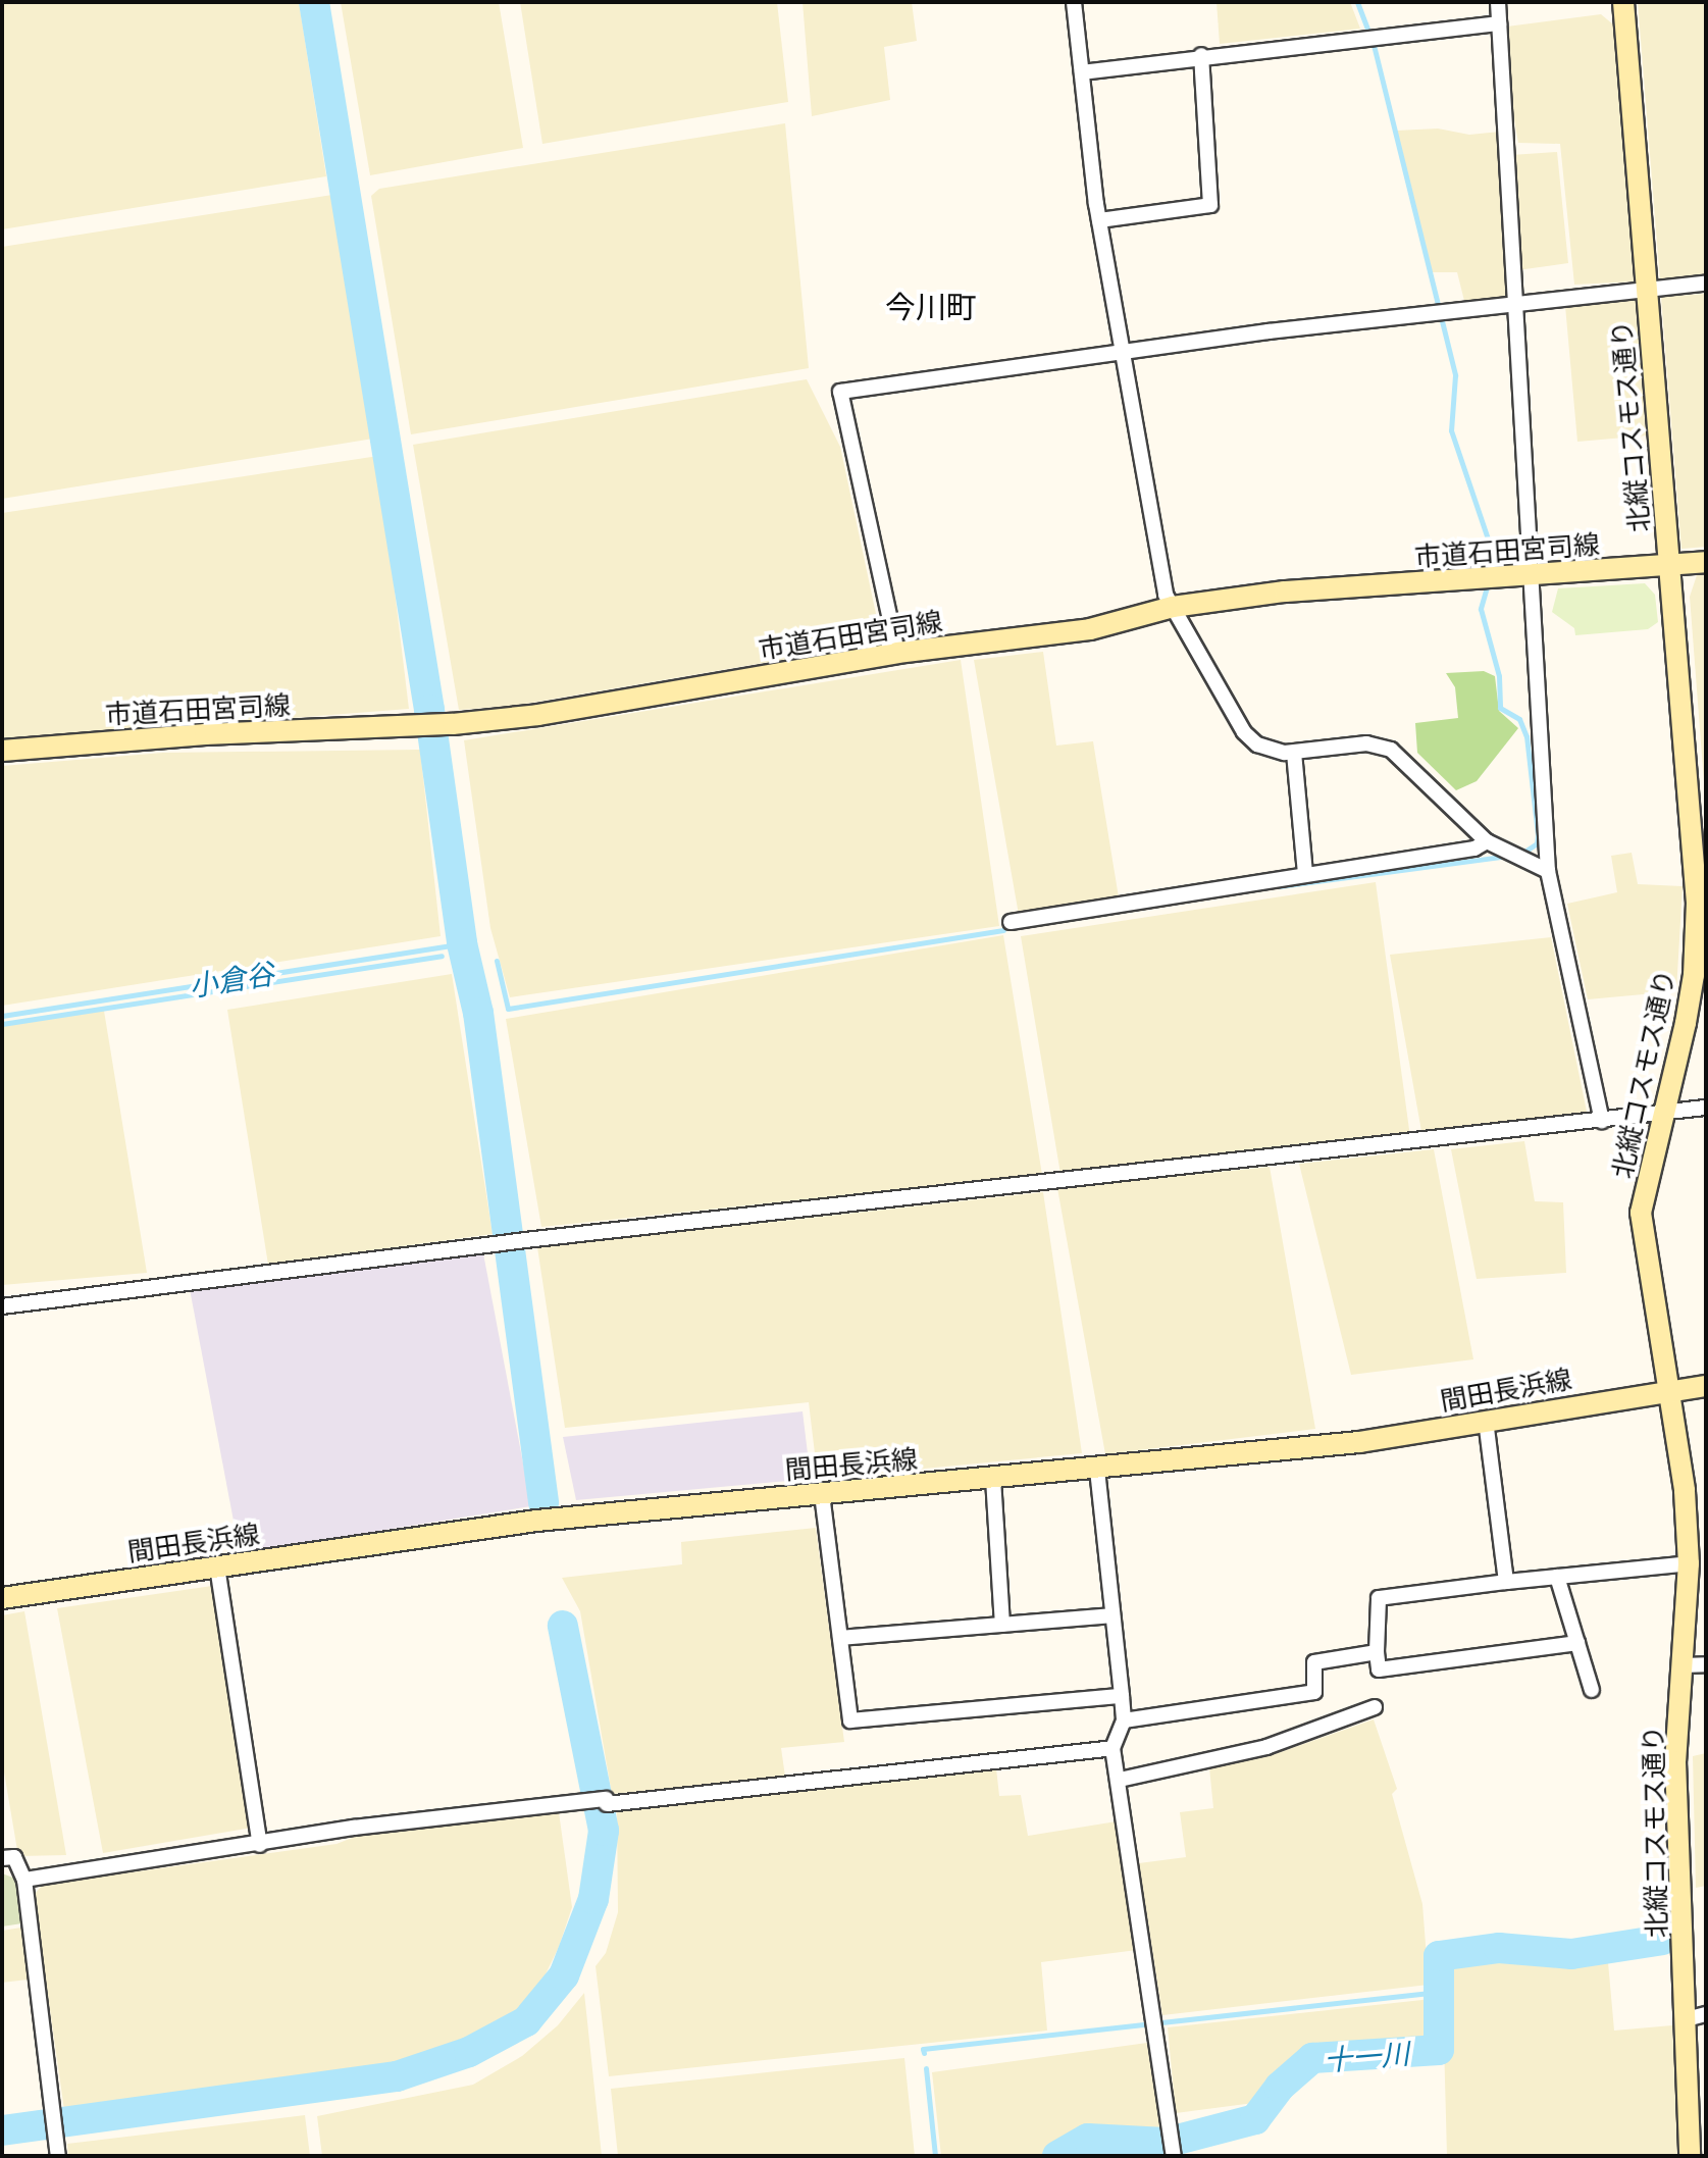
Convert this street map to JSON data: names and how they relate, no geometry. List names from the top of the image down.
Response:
{
  "streets": {
    "street": ["北縦コスモス通り", "市道石田宮司線", "間田長浜線"]
  },
  "crossings": [
    ["北縦コスモス通り", "市道石田宮司線"],
    ["北縦コスモス通り", "間田長浜線"]
  ],
  "districts": ["今川町"],
  "water": ["小倉谷", "十一川"]
}
